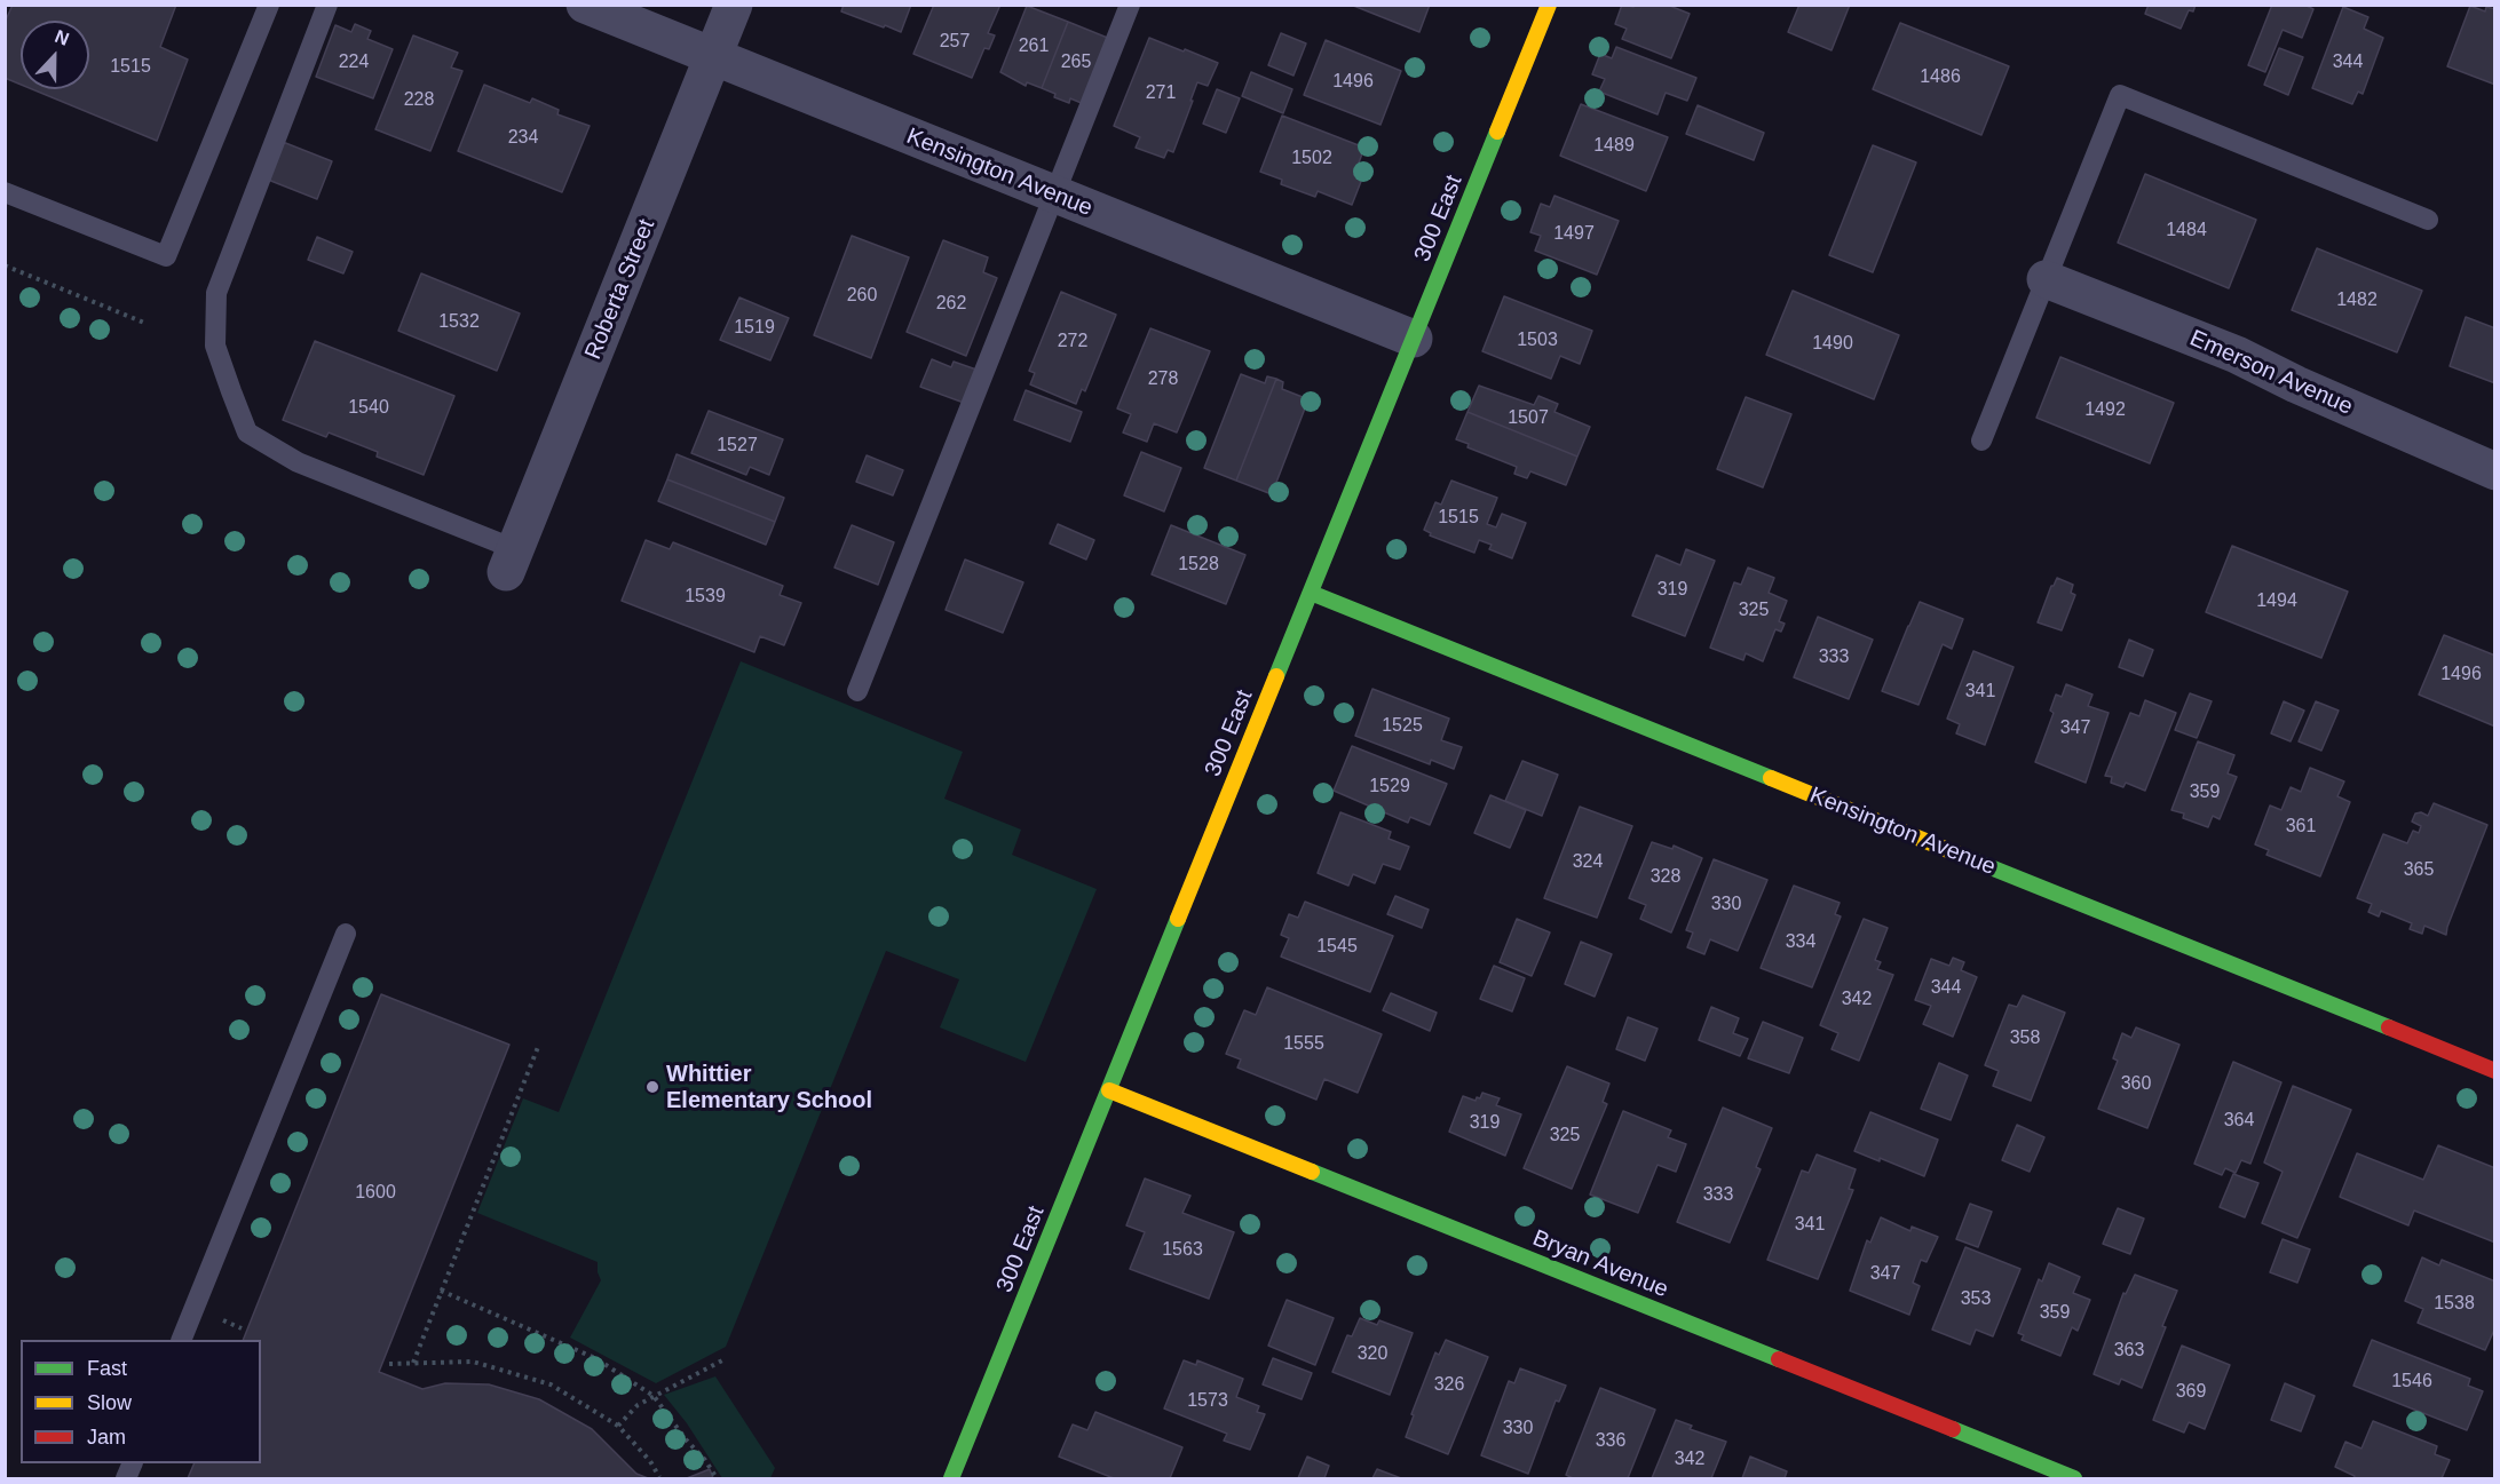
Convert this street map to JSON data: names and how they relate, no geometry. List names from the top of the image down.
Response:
{
  "streets": {
    "street": [
      "Kensington Avenue",
      "300 East",
      "Roberta Street",
      "Emerson Avenue",
      "Bryan Avenue"
    ]
  },
  "crossings": [
    ["Kensington Avenue", "300 East"],
    ["Kensington Avenue", "Roberta Street"],
    ["300 East", "Bryan Avenue"]
  ],
  "places": ["Whittier Elementary School"],
  "house_numbers": [
    "257",
    "261",
    "224",
    "265",
    "344",
    "1515",
    "1486",
    "1496",
    "271",
    "228",
    "234",
    "1489",
    "1502",
    "1484",
    "1497",
    "260",
    "1482",
    "262",
    "1532",
    "1519",
    "1503",
    "272",
    "1490",
    "278",
    "1540",
    "1492",
    "1507",
    "1527",
    "1515",
    "1528",
    "319",
    "1539",
    "1494",
    "325",
    "333",
    "1496",
    "341",
    "1525",
    "347",
    "1529",
    "359",
    "361",
    "324",
    "365",
    "328",
    "330",
    "334",
    "1545",
    "344",
    "342",
    "358",
    "1555",
    "360",
    "364",
    "319",
    "325",
    "1600",
    "333",
    "341",
    "1563",
    "347",
    "353",
    "1538",
    "359",
    "363",
    "320",
    "1546",
    "326",
    "369",
    "1573",
    "330",
    "336",
    "342"
  ],
  "legend": ["Fast", "Slow", "Jam"],
  "north": "top"
}
